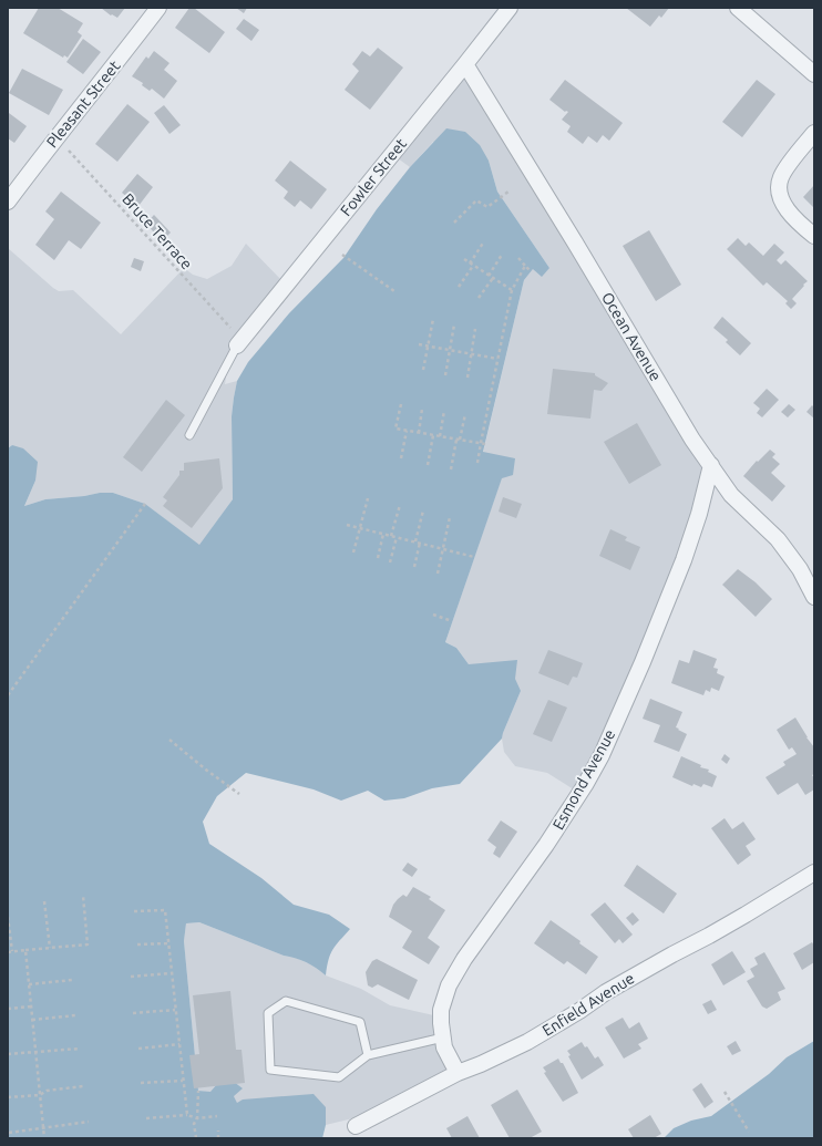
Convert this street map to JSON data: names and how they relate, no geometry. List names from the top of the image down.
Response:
{
  "streets": {
    "street": [
      "Pleasant Street",
      "Fowler Street",
      "Ocean Avenue",
      "Esmond Avenue",
      "Enfield Avenue"
    ],
    "path": ["Bruce Terrace"]
  },
  "crossings": [
    ["Pleasant Street", "Bruce Terrace"],
    ["Fowler Street", "Bruce Terrace"],
    ["Fowler Street", "Ocean Avenue"],
    ["Ocean Avenue", "Esmond Avenue"],
    ["Esmond Avenue", "Enfield Avenue"]
  ]
}
